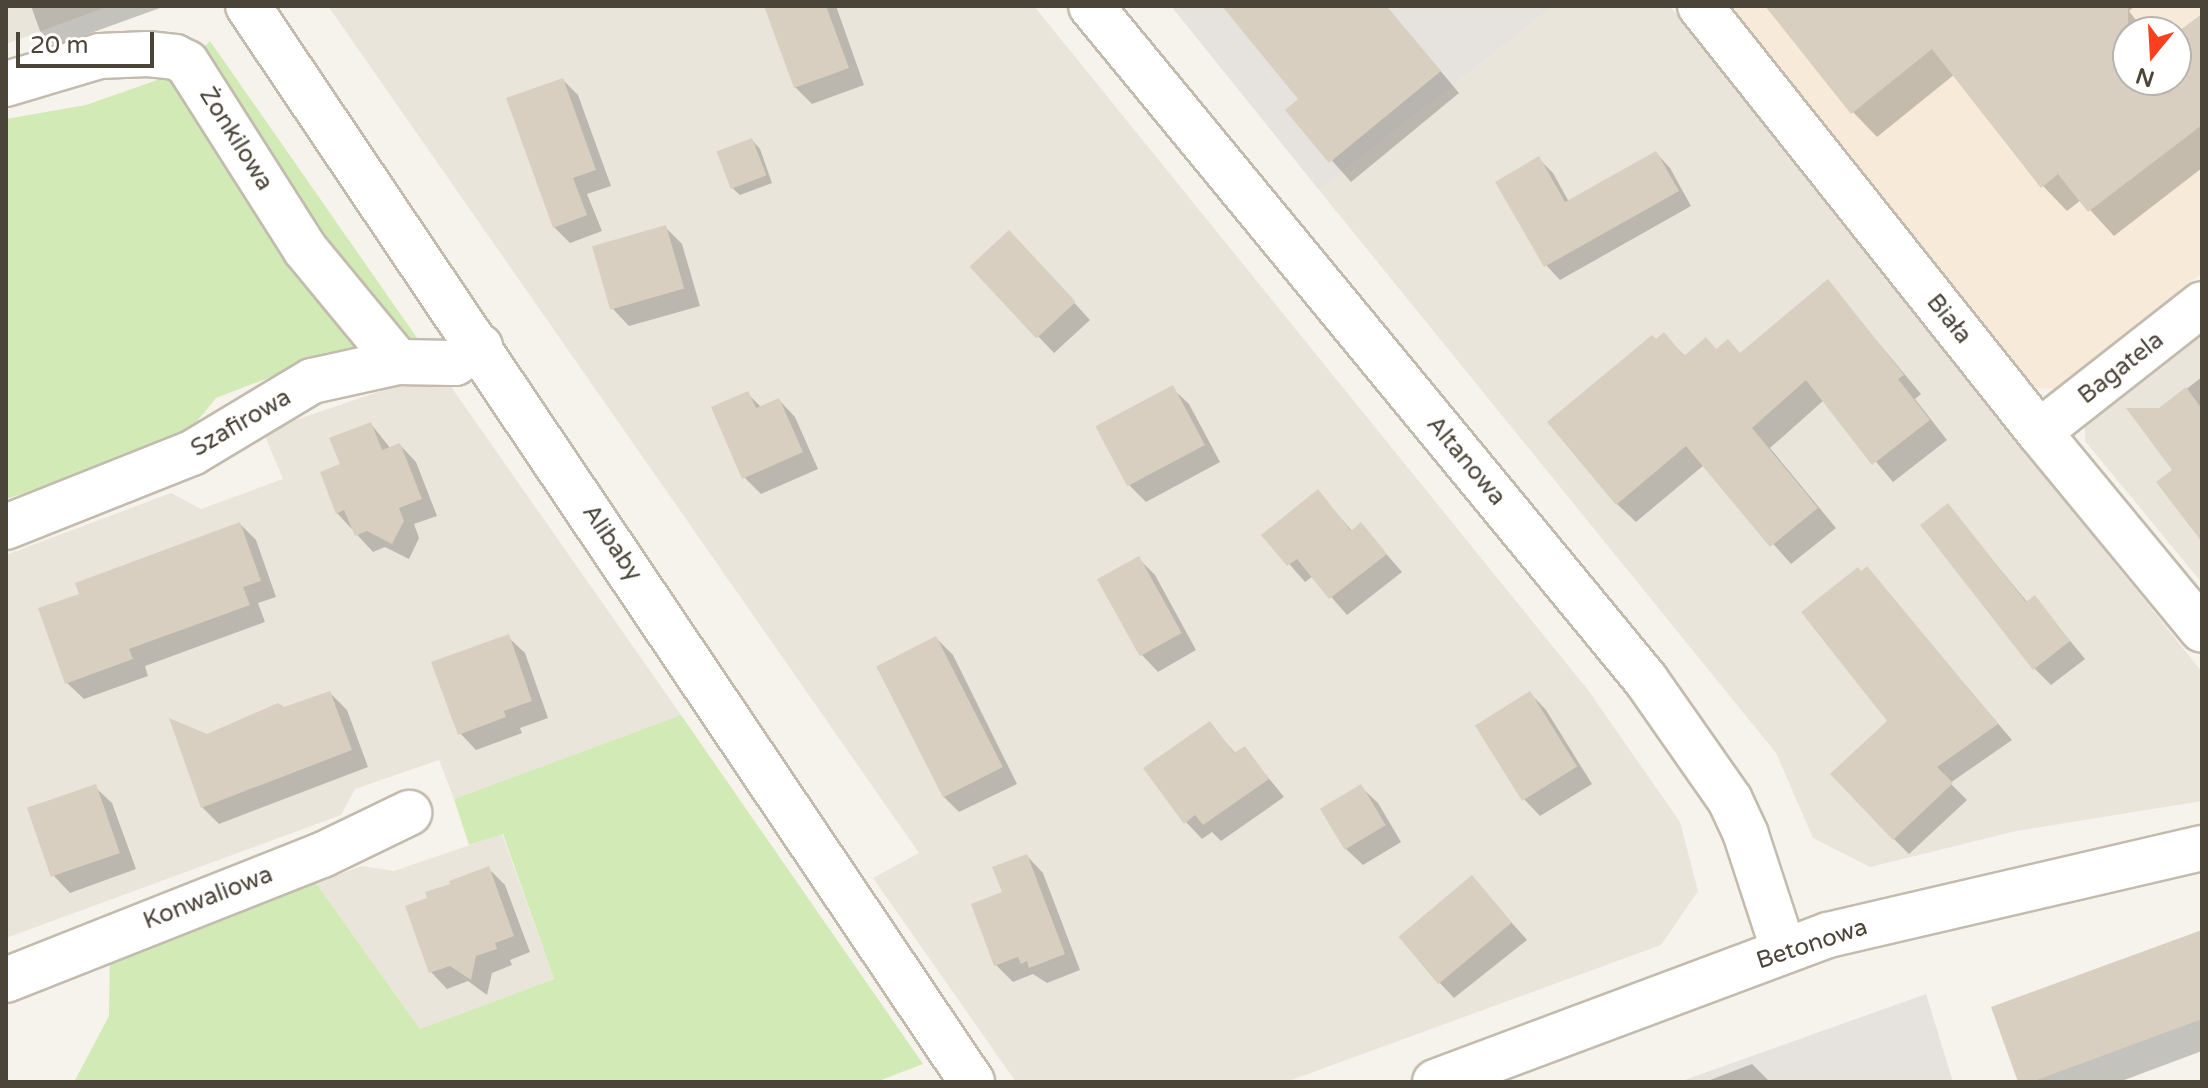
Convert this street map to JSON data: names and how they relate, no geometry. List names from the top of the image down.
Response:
{
  "streets": {
    "street": [
      "Żonkilowa",
      "Biała",
      "Bagatela",
      "Szafirowa",
      "Altanowa",
      "Alibaby",
      "Konwaliowa",
      "Betonowa"
    ]
  },
  "crossings": [
    ["Żonkilowa", "Szafirowa"],
    ["Biała", "Bagatela"],
    ["Szafirowa", "Alibaby"],
    ["Altanowa", "Betonowa"]
  ],
  "scale_bar": "20 m",
  "north": "bottom"
}
